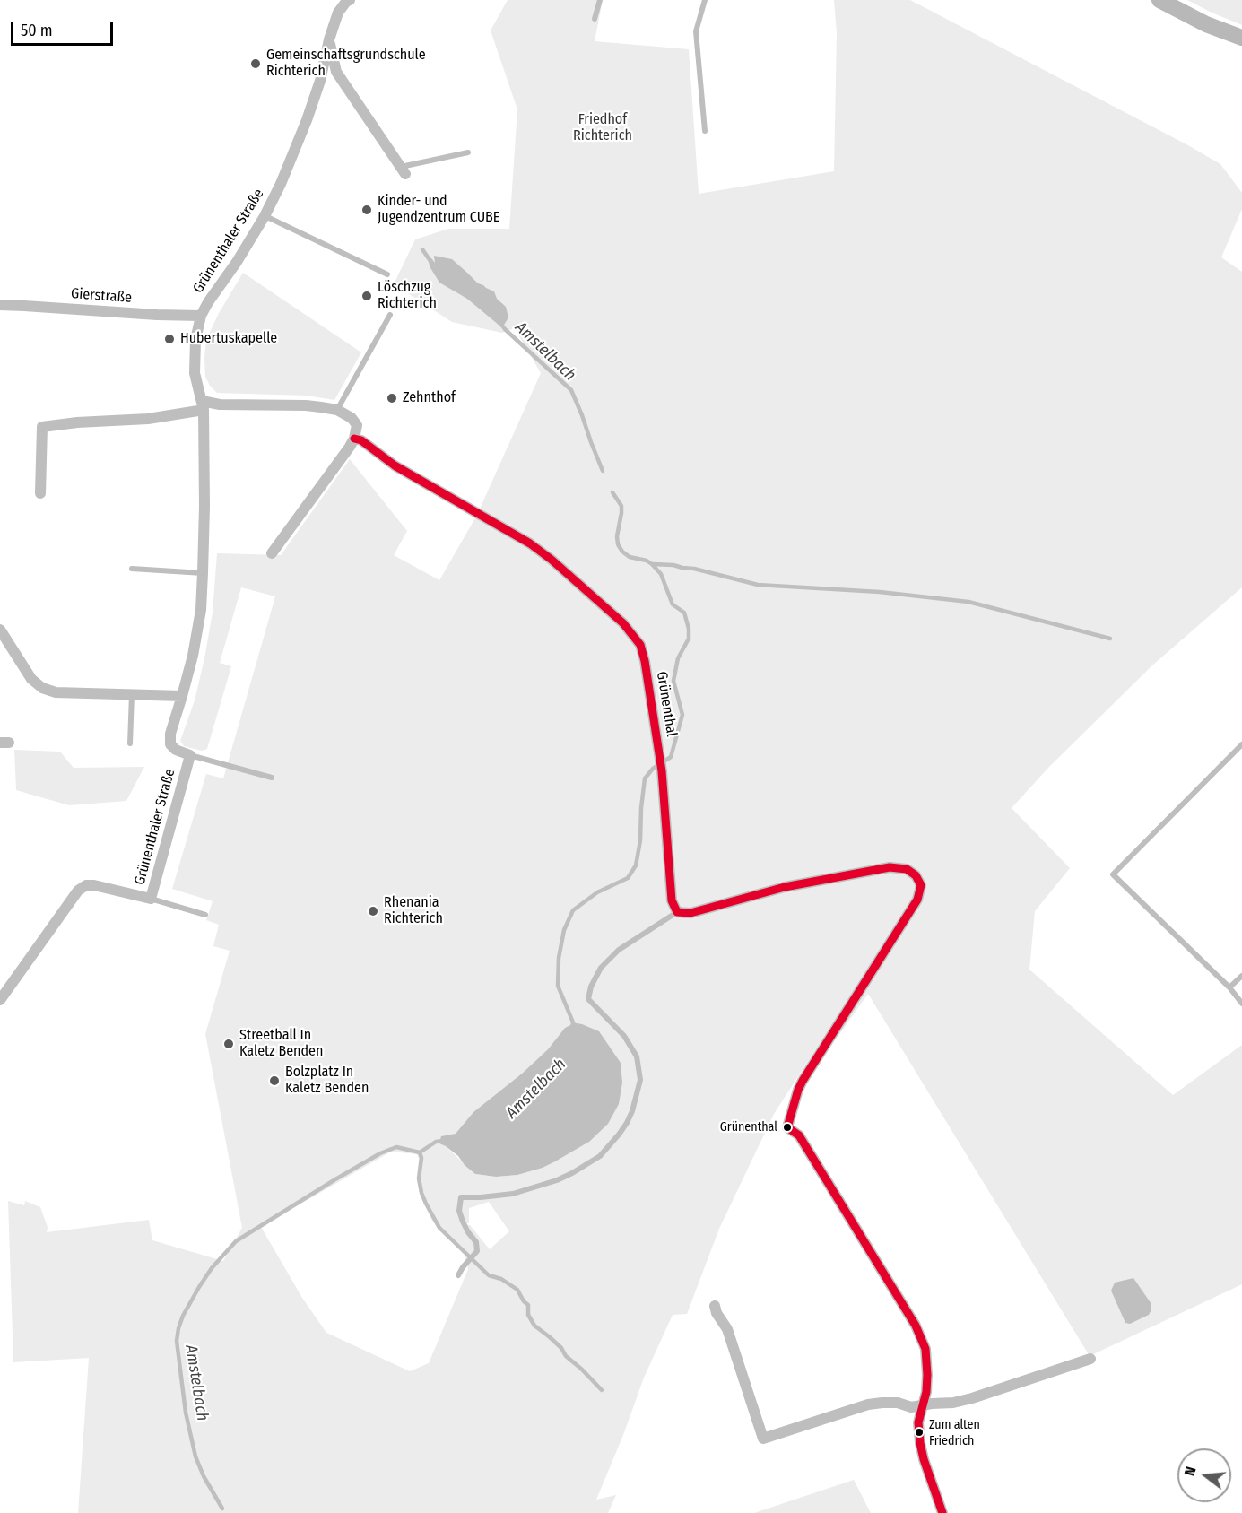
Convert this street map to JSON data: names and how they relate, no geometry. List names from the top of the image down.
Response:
{
  "streets": {
    "street": ["Grünenthaler Straße", "Gierstraße", "Grünenthal"]
  },
  "crossings": [
    ["Grünenthaler Straße", "Gierstraße"]
  ],
  "water": ["Amstelbach"],
  "parks": ["Friedhof Richterich"],
  "places": [
    "Gemeinschaftsgrundschule Richterich",
    "Kinder- und Jugendzentrum CUBE",
    "Löschzug Richterich",
    "Hubertuskapelle",
    "Zehnthof",
    "Rhenania Richterich",
    "Streetball In Kaletz Benden",
    "Bolzplatz In Kaletz Benden",
    "Grünenthal",
    "Zum alten Friedrich"
  ],
  "scale_bar": "50 m",
  "north": "left"
}
